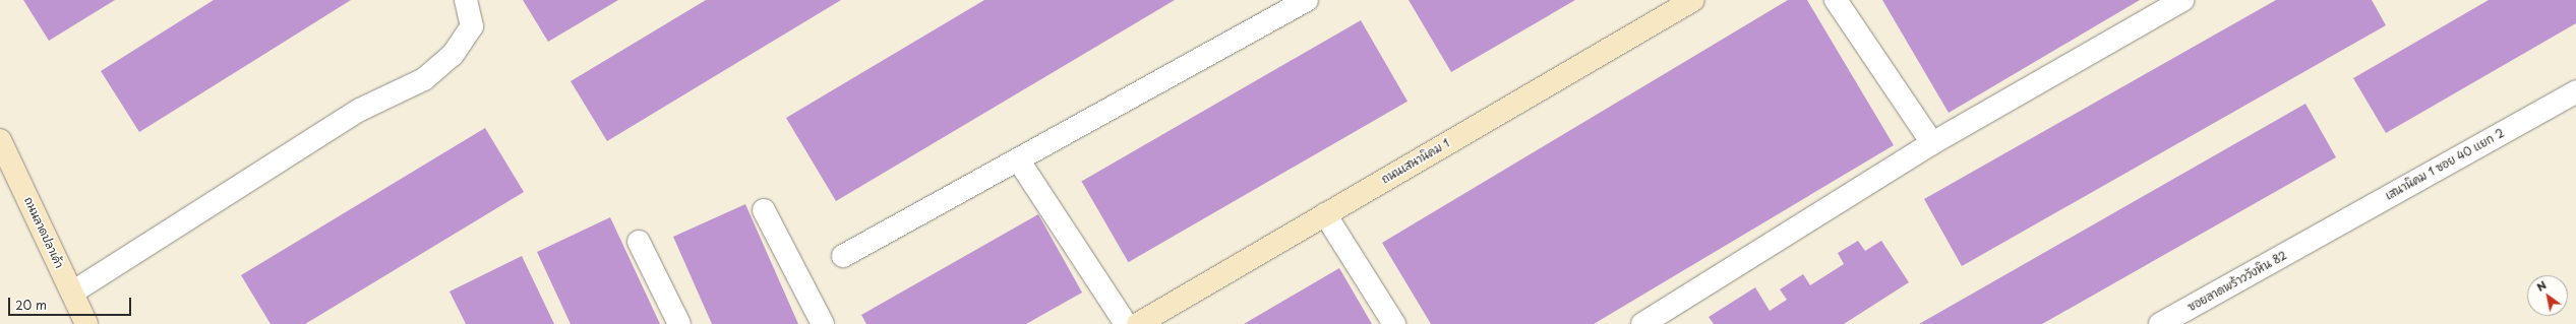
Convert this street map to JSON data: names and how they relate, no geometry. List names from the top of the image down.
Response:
{
  "streets": {
    "street": [
      "ถนนเสนานิคม 1",
      "เสนานิคม 1 ซอย 40 แยก 2",
      "ถนนลาดปลาเค้า",
      "ซอยลาดพร้าววังหิน 82"
    ]
  },
  "crossings": [
    ["เสนานิคม 1 ซอย 40 แยก 2", "ซอยลาดพร้าววังหิน 82"]
  ],
  "scale_bar": "20 m",
  "north": "top left"
}
